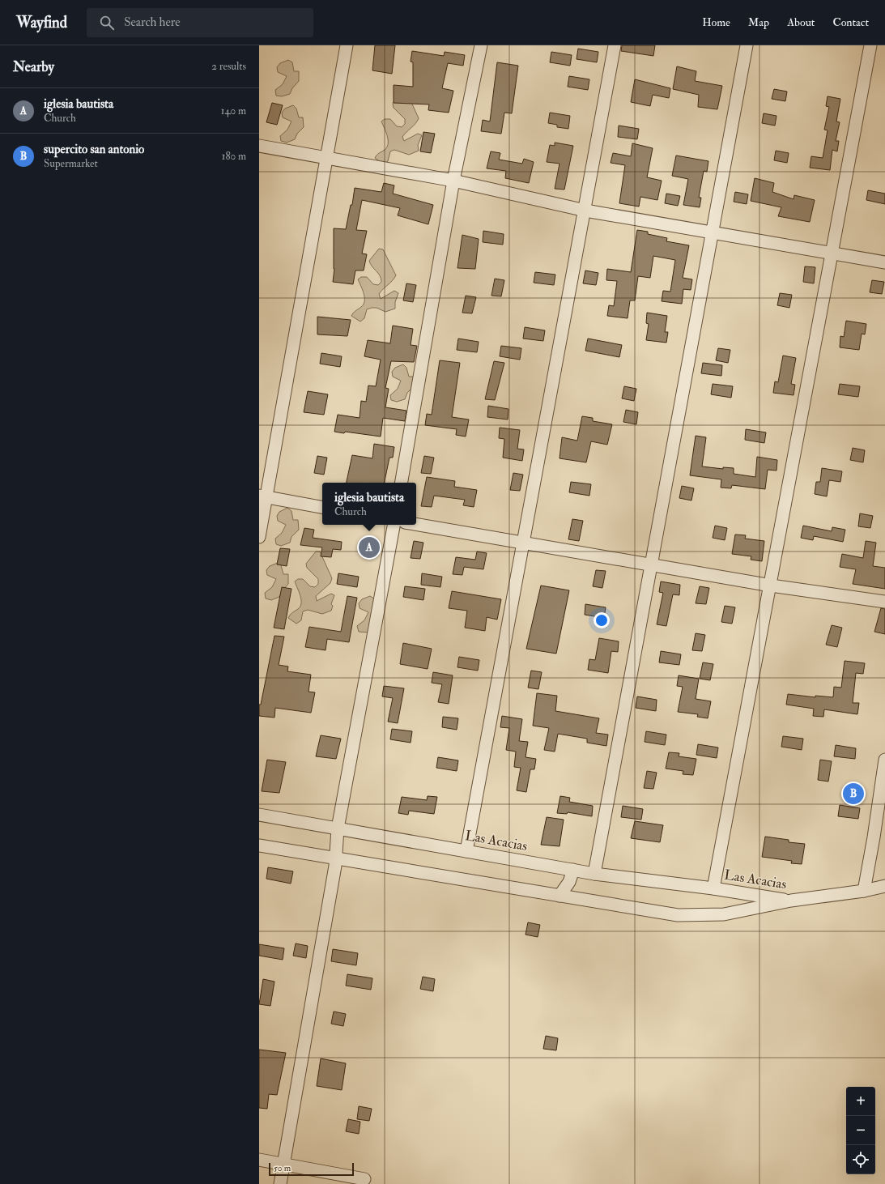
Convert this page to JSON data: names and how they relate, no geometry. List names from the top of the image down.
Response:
{
  "streets": {
    "street": ["Las Acacias"]
  },
  "scale_bar": "50 m",
  "page": {
    "header": "Wayfind",
    "search": "Search here",
    "nav": [
      "Home",
      "Map",
      "About",
      "Contact"
    ],
    "heading": ["Nearby", "2 results"],
    "list": [
      {
        "mark": "A",
        "name": "iglesia bautista",
        "note": "Church",
        "value": "140 m"
      },
      {
        "mark": "B",
        "name": "supercito san antonio",
        "note": "Supermarket",
        "value": "180 m"
      }
    ],
    "popup": ["iglesia bautista", "Church"],
    "pins": ["A", "B"],
    "map_buttons": ["+", "−"],
    "scale": "50 m"
  }
}
